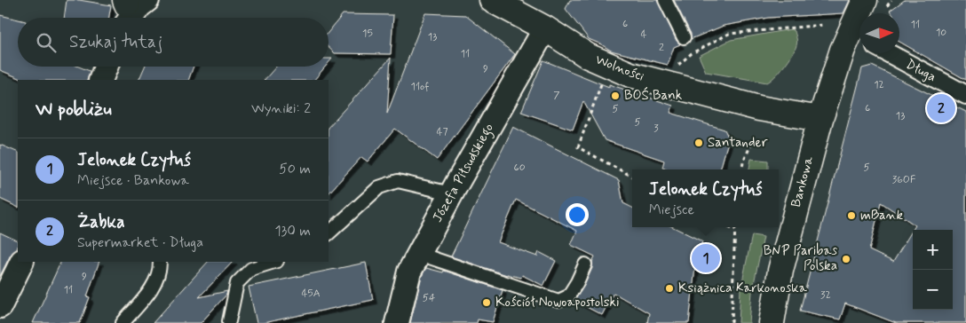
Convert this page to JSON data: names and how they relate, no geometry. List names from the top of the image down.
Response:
{
  "streets": {
    "street": [
      "Wolności",
      "Długa",
      "Józefa Piłsudskiego",
      "Bankowa"
    ]
  },
  "crossings": [
    ["Wolności", "Józefa Piłsudskiego"],
    ["Wolności", "Bankowa"]
  ],
  "places": [
    "BOŚ Bank",
    "Santander",
    "mBank",
    "BNP Paribas Polska",
    "Książnica Karkonoska",
    "Kościół Nowoapostolski"
  ],
  "house_numbers": [
    "6",
    "11",
    "10",
    "15",
    "4",
    "13",
    "2",
    "11",
    "9",
    "12",
    "11of",
    "7",
    "6",
    "5",
    "13",
    "5",
    "3",
    "47",
    "60",
    "5",
    "36OF",
    "9",
    "11",
    "45A",
    "32",
    "54"
  ],
  "north": "right",
  "page": {
    "search": "Szukaj tutaj",
    "heading": ["W pobliżu", "Wyniki: 2"],
    "pins": ["2", "1"],
    "list": [
      {
        "mark": "1",
        "name": "Jelonek Czytuś",
        "note": "Miejsce · Bankowa",
        "value": "50 m"
      },
      {
        "mark": "2",
        "name": "Żabka",
        "note": "Supermarket · Długa",
        "value": "130 m"
      }
    ],
    "popup": ["Jelonek Czytuś", "Miejsce"],
    "map_buttons": ["+", "−"]
  }
}
